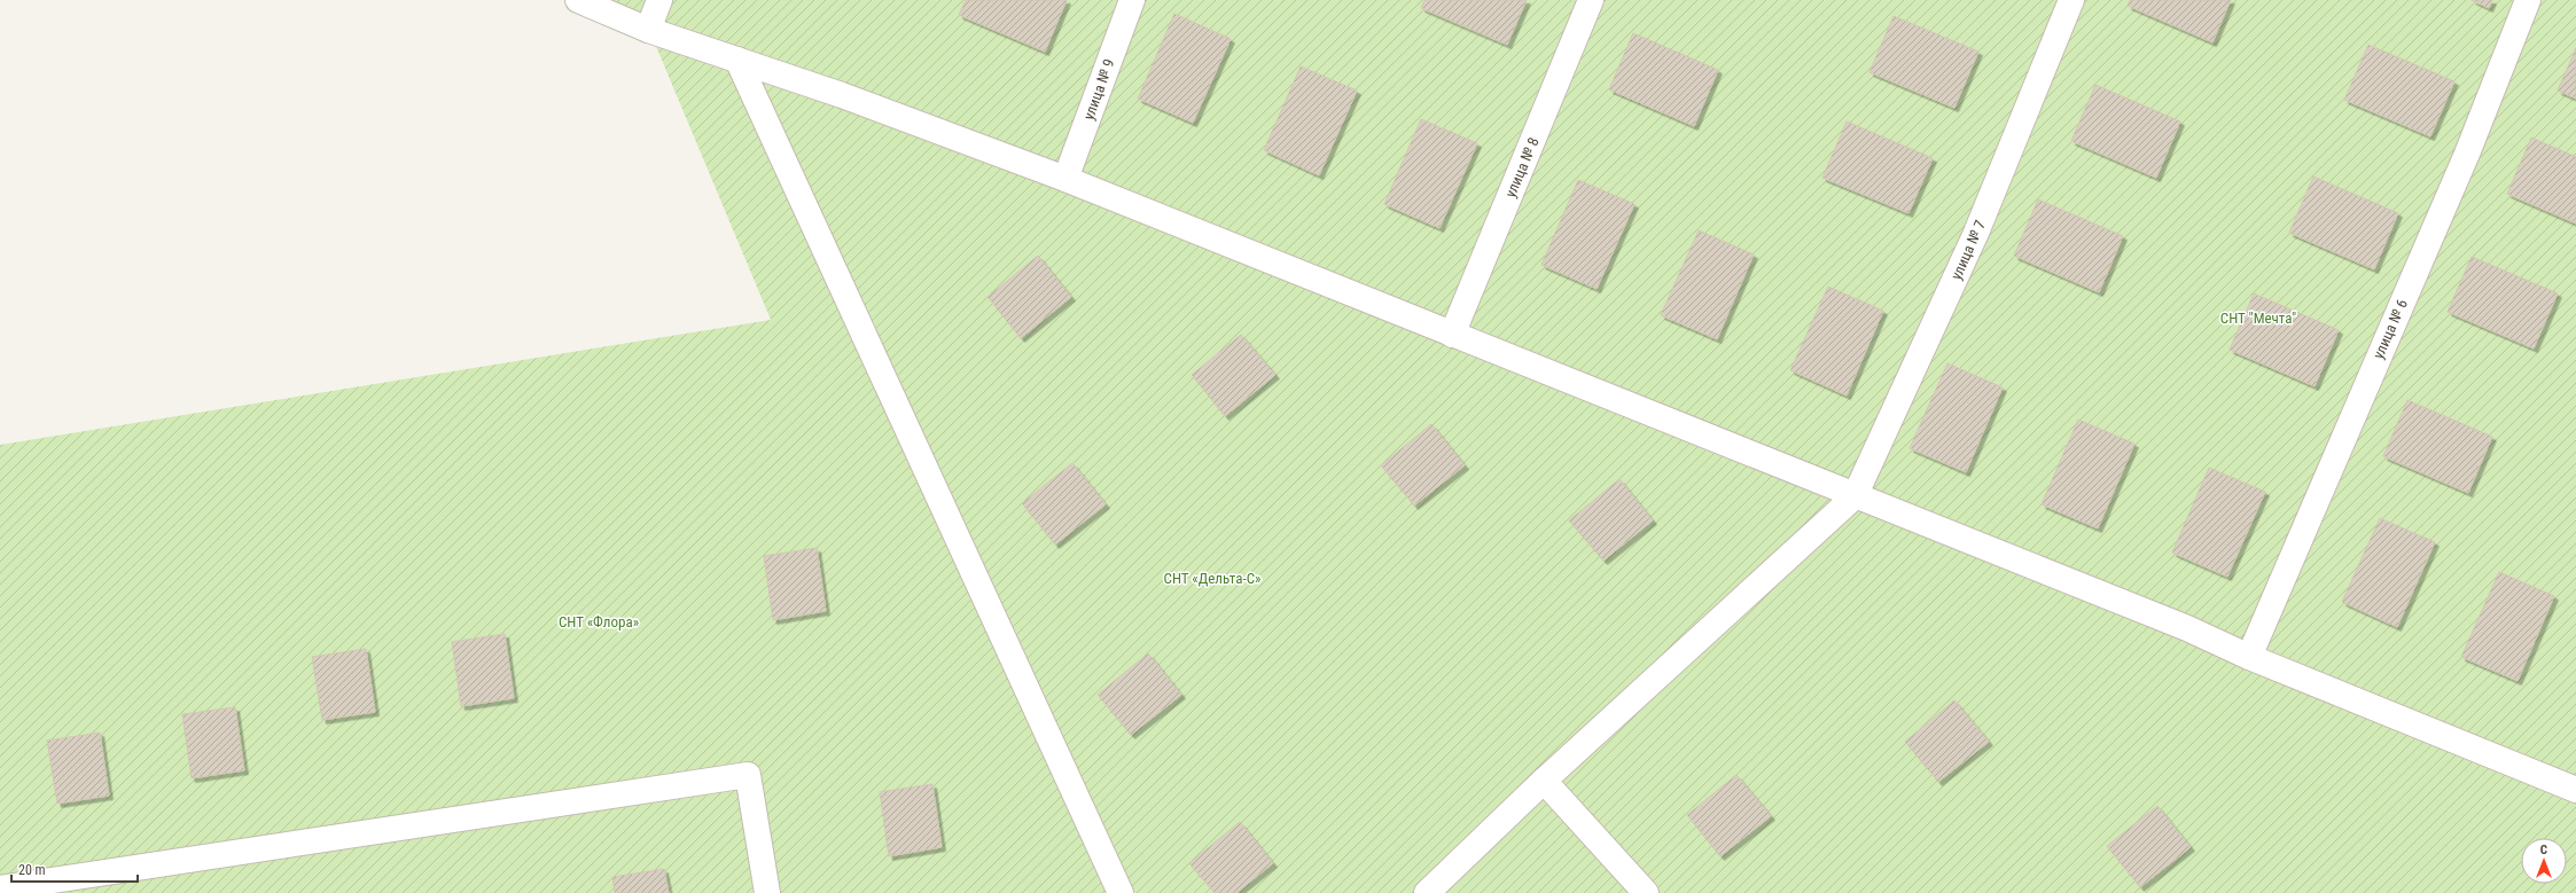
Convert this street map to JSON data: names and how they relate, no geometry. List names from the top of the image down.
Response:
{
  "streets": {
    "street": [
      "улица № 9",
      "улица № 8",
      "улица № 7",
      "улица № 6"
    ]
  },
  "parks": ["СНТ \"Мечта\"", "СНТ «Дельта-С»", "СНТ «Флора»"],
  "scale_bar": "20 m",
  "north": "top"
}
